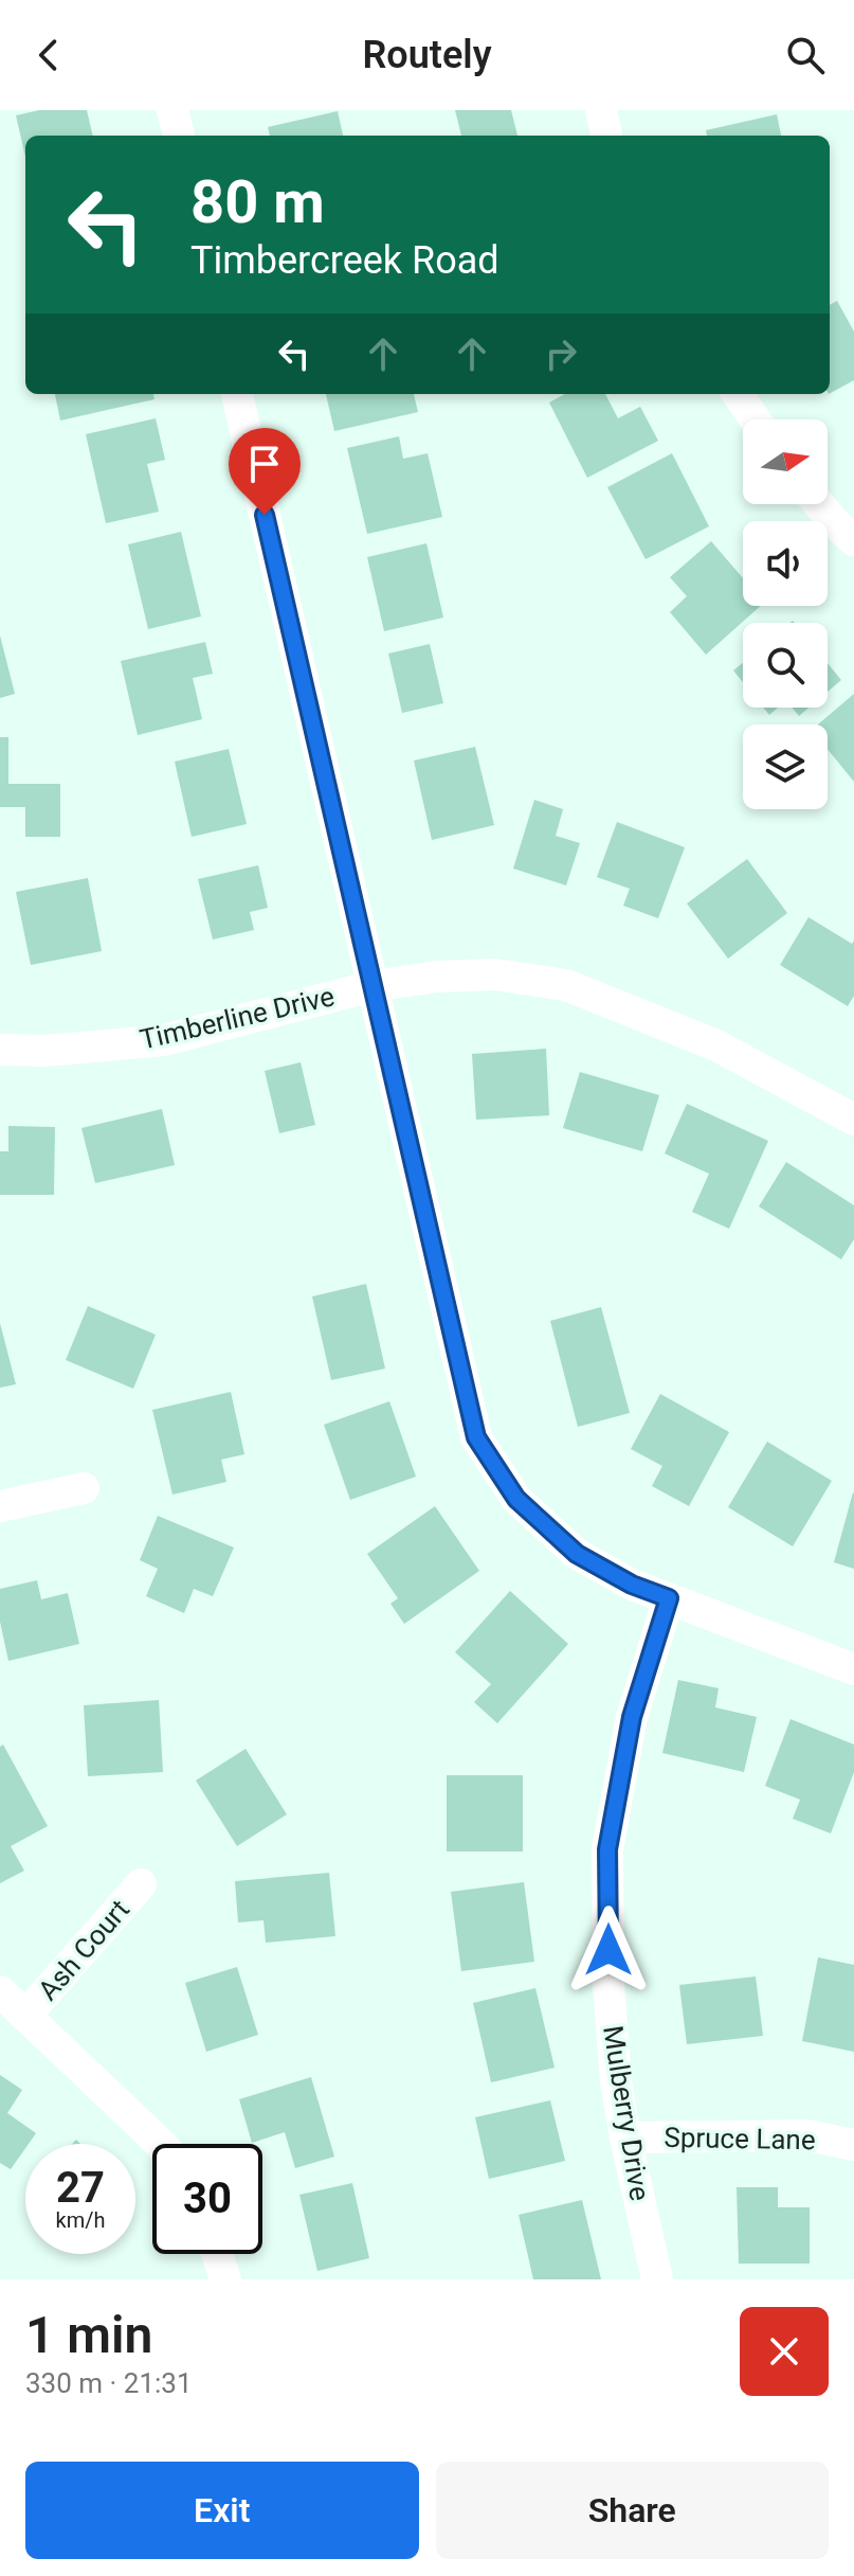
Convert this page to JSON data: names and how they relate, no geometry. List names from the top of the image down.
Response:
{
  "streets": {
    "street": [
      "Timberline Drive",
      "Ash Court",
      "Mulberry Drive",
      "Spruce Lane"
    ]
  },
  "crossings": [
    ["Mulberry Drive", "Spruce Lane"]
  ],
  "north": "right",
  "page": {
    "header": "Routely",
    "turn": ["80 m", "Timbercreek Road"],
    "speed": "27 km/h",
    "limit": "30",
    "heading": ["1 min", "330 m · 21:31"],
    "buttons": ["Exit", "Share"]
  }
}
